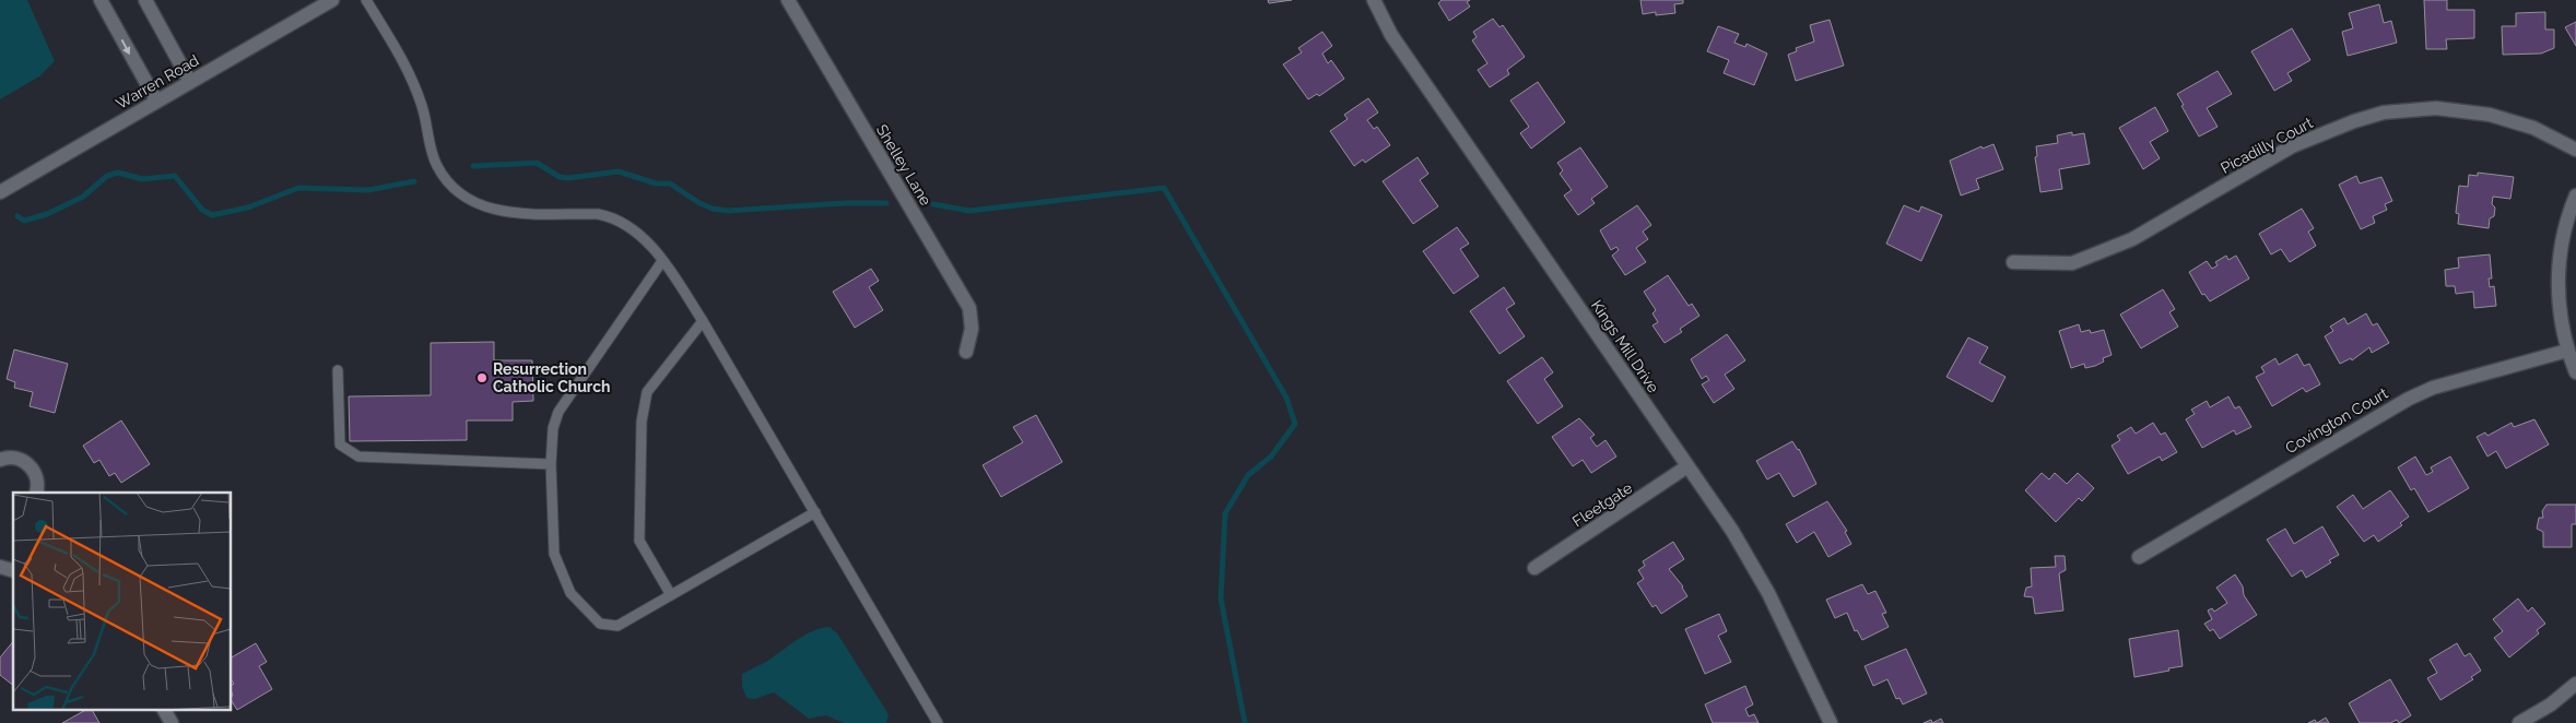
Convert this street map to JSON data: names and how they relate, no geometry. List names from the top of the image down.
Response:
{
  "streets": {
    "street": [
      "Warren Road",
      "Picadilly Court",
      "Shelley Lane",
      "Kings Mill Drive",
      "Covington Court",
      "Fleetgate"
    ]
  },
  "crossings": [
    ["Kings Mill Drive", "Fleetgate"]
  ],
  "places": ["Resurrection Catholic Church"]
}
